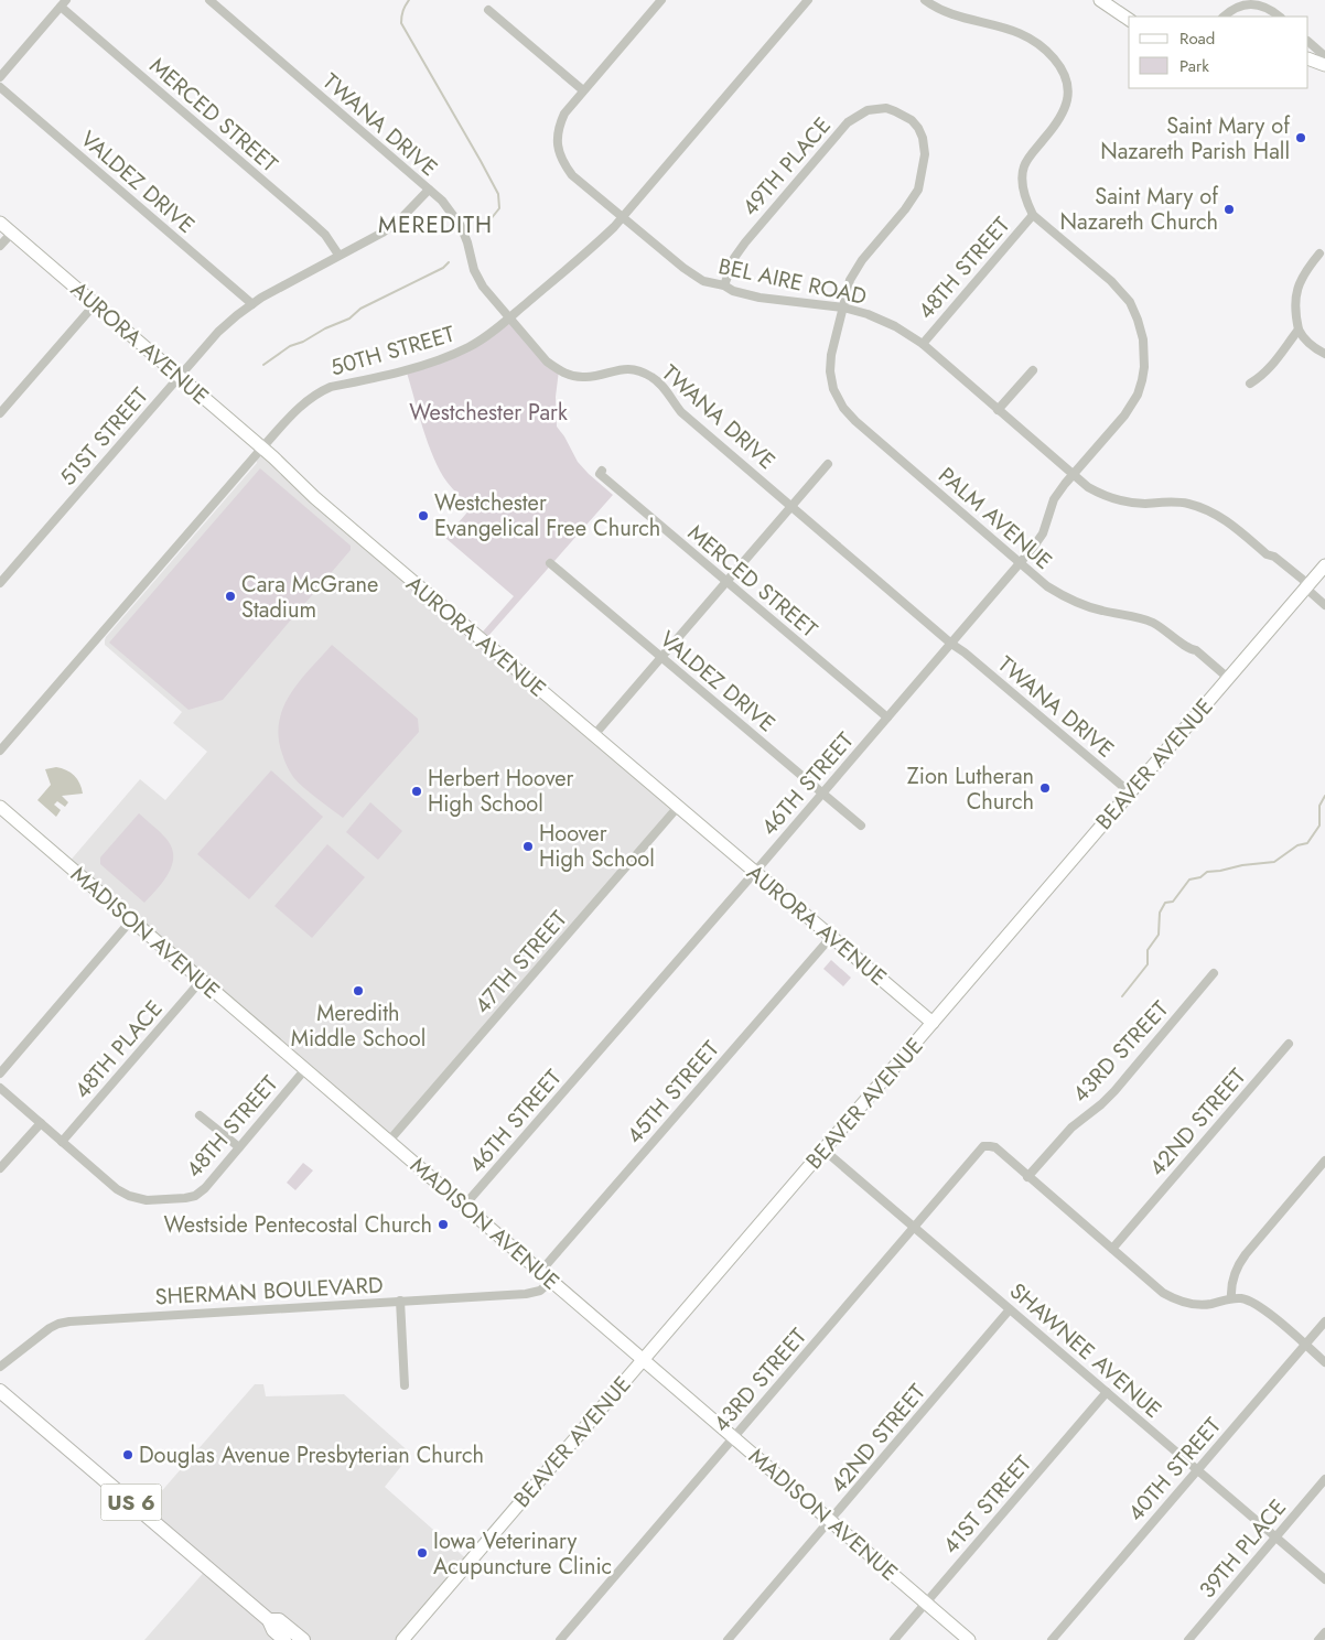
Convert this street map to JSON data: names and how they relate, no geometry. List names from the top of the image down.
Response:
{
  "streets": {
    "main road": ["US 6"],
    "street": [
      "MERCED STREET",
      "TWANA DRIVE",
      "49TH PLACE",
      "VALDEZ DRIVE",
      "48TH STREET",
      "BEL AIRE ROAD",
      "AURORA AVENUE",
      "50TH STREET",
      "51ST STREET",
      "PALM AVENUE",
      "BEAVER AVENUE",
      "46TH STREET",
      "MADISON AVENUE",
      "47TH STREET",
      "48TH PLACE",
      "43RD STREET",
      "45TH STREET",
      "42ND STREET",
      "SHERMAN BOULEVARD",
      "SHAWNEE AVENUE",
      "40TH STREET",
      "41ST STREET",
      "39TH PLACE"
    ]
  },
  "crossings": [
    ["MERCED STREET", "51ST STREET"],
    ["MERCED STREET", "46TH STREET"],
    ["TWANA DRIVE", "50TH STREET"],
    ["TWANA DRIVE", "51ST STREET"],
    ["TWANA DRIVE", "BEAVER AVENUE"],
    ["TWANA DRIVE", "46TH STREET"],
    ["49TH PLACE", "BEL AIRE ROAD"],
    ["49TH PLACE", "PALM AVENUE"],
    ["VALDEZ DRIVE", "51ST STREET"],
    ["VALDEZ DRIVE", "46TH STREET"],
    ["48TH STREET", "BEL AIRE ROAD"],
    ["48TH STREET", "46TH STREET"],
    ["48TH STREET", "MADISON AVENUE"],
    ["48TH STREET", "48TH PLACE"],
    ["BEL AIRE ROAD", "50TH STREET"],
    ["BEL AIRE ROAD", "PALM AVENUE"],
    ["BEL AIRE ROAD", "BEAVER AVENUE"],
    ["BEL AIRE ROAD", "46TH STREET"],
    ["AURORA AVENUE", "50TH STREET"],
    ["AURORA AVENUE", "51ST STREET"],
    ["AURORA AVENUE", "BEAVER AVENUE"],
    ["AURORA AVENUE", "46TH STREET"],
    ["AURORA AVENUE", "47TH STREET"],
    ["AURORA AVENUE", "45TH STREET"],
    ["PALM AVENUE", "BEAVER AVENUE"],
    ["PALM AVENUE", "46TH STREET"],
    ["BEAVER AVENUE", "MADISON AVENUE"],
    ["BEAVER AVENUE", "SHAWNEE AVENUE"],
    ["46TH STREET", "MADISON AVENUE"],
    ["MADISON AVENUE", "47TH STREET"],
    ["MADISON AVENUE", "48TH PLACE"],
    ["MADISON AVENUE", "43RD STREET"],
    ["MADISON AVENUE", "45TH STREET"],
    ["MADISON AVENUE", "42ND STREET"],
    ["MADISON AVENUE", "SHERMAN BOULEVARD"],
    ["MADISON AVENUE", "41ST STREET"],
    ["43RD STREET", "SHAWNEE AVENUE"],
    ["42ND STREET", "SHAWNEE AVENUE"],
    ["SHAWNEE AVENUE", "40TH STREET"],
    ["SHAWNEE AVENUE", "41ST STREET"],
    ["SHAWNEE AVENUE", "39TH PLACE"]
  ],
  "districts": ["MEREDITH"],
  "parks": ["Westchester Park"],
  "places": [
    "Saint Mary of Nazareth Parish Hall",
    "Saint Mary of Nazareth Church",
    "Westchester Evangelical Free Church",
    "Cara McGrane Stadium",
    "Zion Lutheran Church",
    "Herbert Hoover High School",
    "Hoover High School",
    "Meredith Middle School",
    "Westside Pentecostal Church",
    "Douglas Avenue Presbyterian Church",
    "Iowa Veterinary Acupuncture Clinic"
  ],
  "legend": ["Road", "Park"]
}
